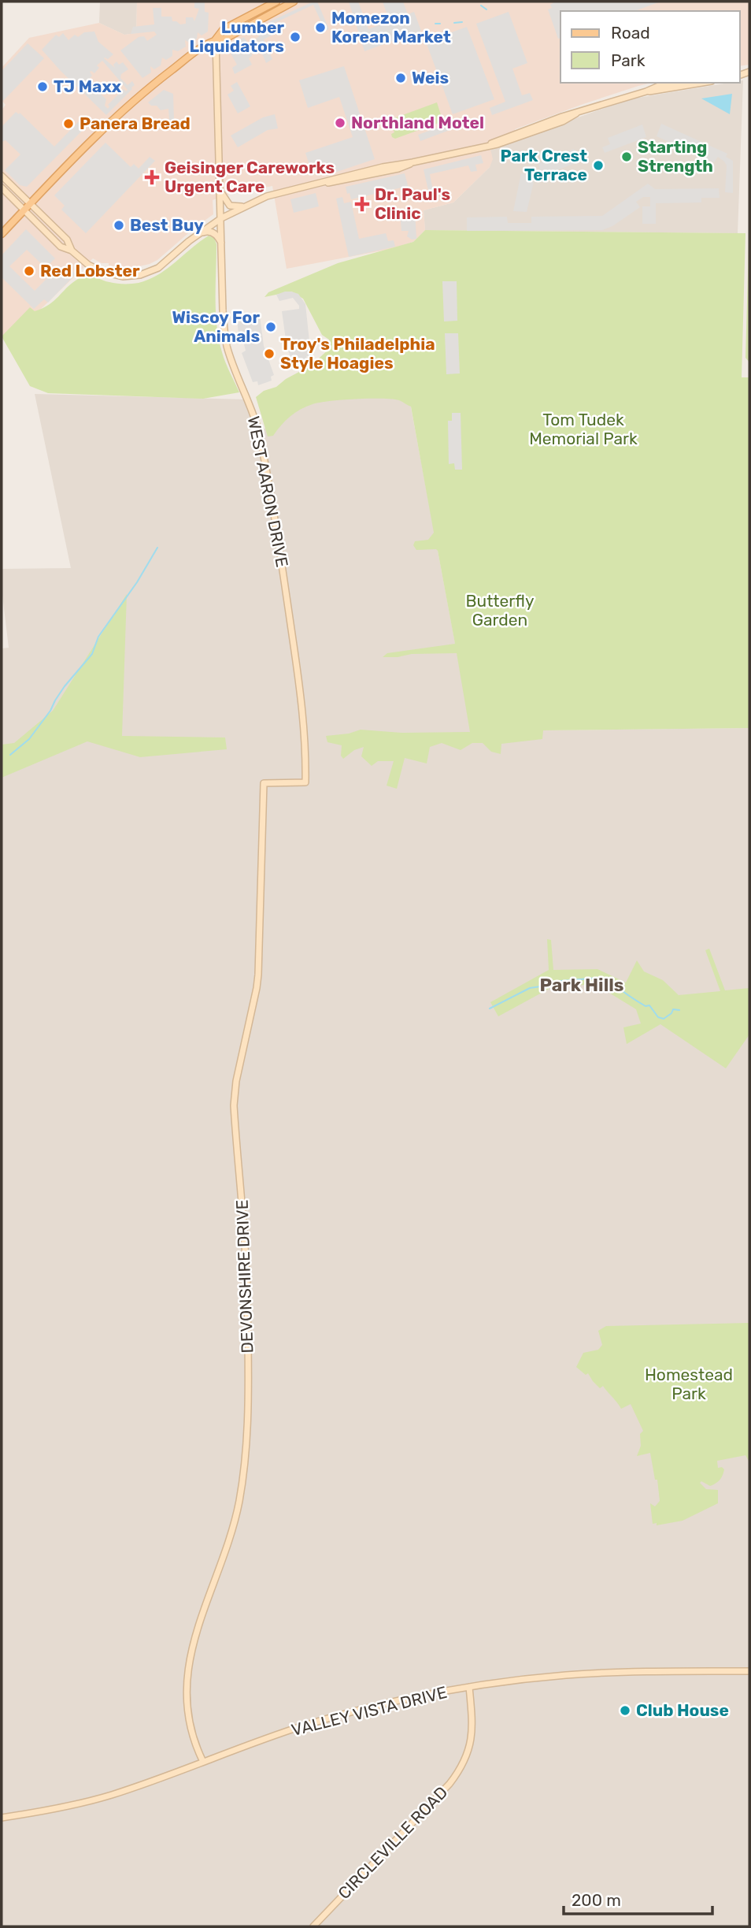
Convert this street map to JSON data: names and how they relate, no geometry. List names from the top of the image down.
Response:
{
  "streets": {
    "street": [
      "WEST AARON DRIVE",
      "DEVONSHIRE DRIVE",
      "VALLEY VISTA DRIVE",
      "CIRCLEVILLE ROAD"
    ]
  },
  "crossings": [
    ["WEST AARON DRIVE", "DEVONSHIRE DRIVE"],
    ["DEVONSHIRE DRIVE", "VALLEY VISTA DRIVE"],
    ["VALLEY VISTA DRIVE", "CIRCLEVILLE ROAD"]
  ],
  "districts": ["Park Hills"],
  "parks": ["Tom Tudek Memorial Park", "Butterfly Garden", "Homestead Park"],
  "places": {
    "other": [
      "Momezon Korean Market",
      "Lumber Liquidators",
      "Weis",
      "TJ Maxx",
      "Northland Motel",
      "Panera Bread",
      "Starting Strength",
      "Park Crest Terrace",
      "Best Buy",
      "Red Lobster",
      "Wiscoy For Animals",
      "Troy's Philadelphia Style Hoagies",
      "Club House"
    ],
    "health": ["Geisinger Careworks Urgent Care", "Dr. Paul's Clinic"]
  },
  "legend": ["Road", "Park"],
  "scale_bar": "200 m"
}
